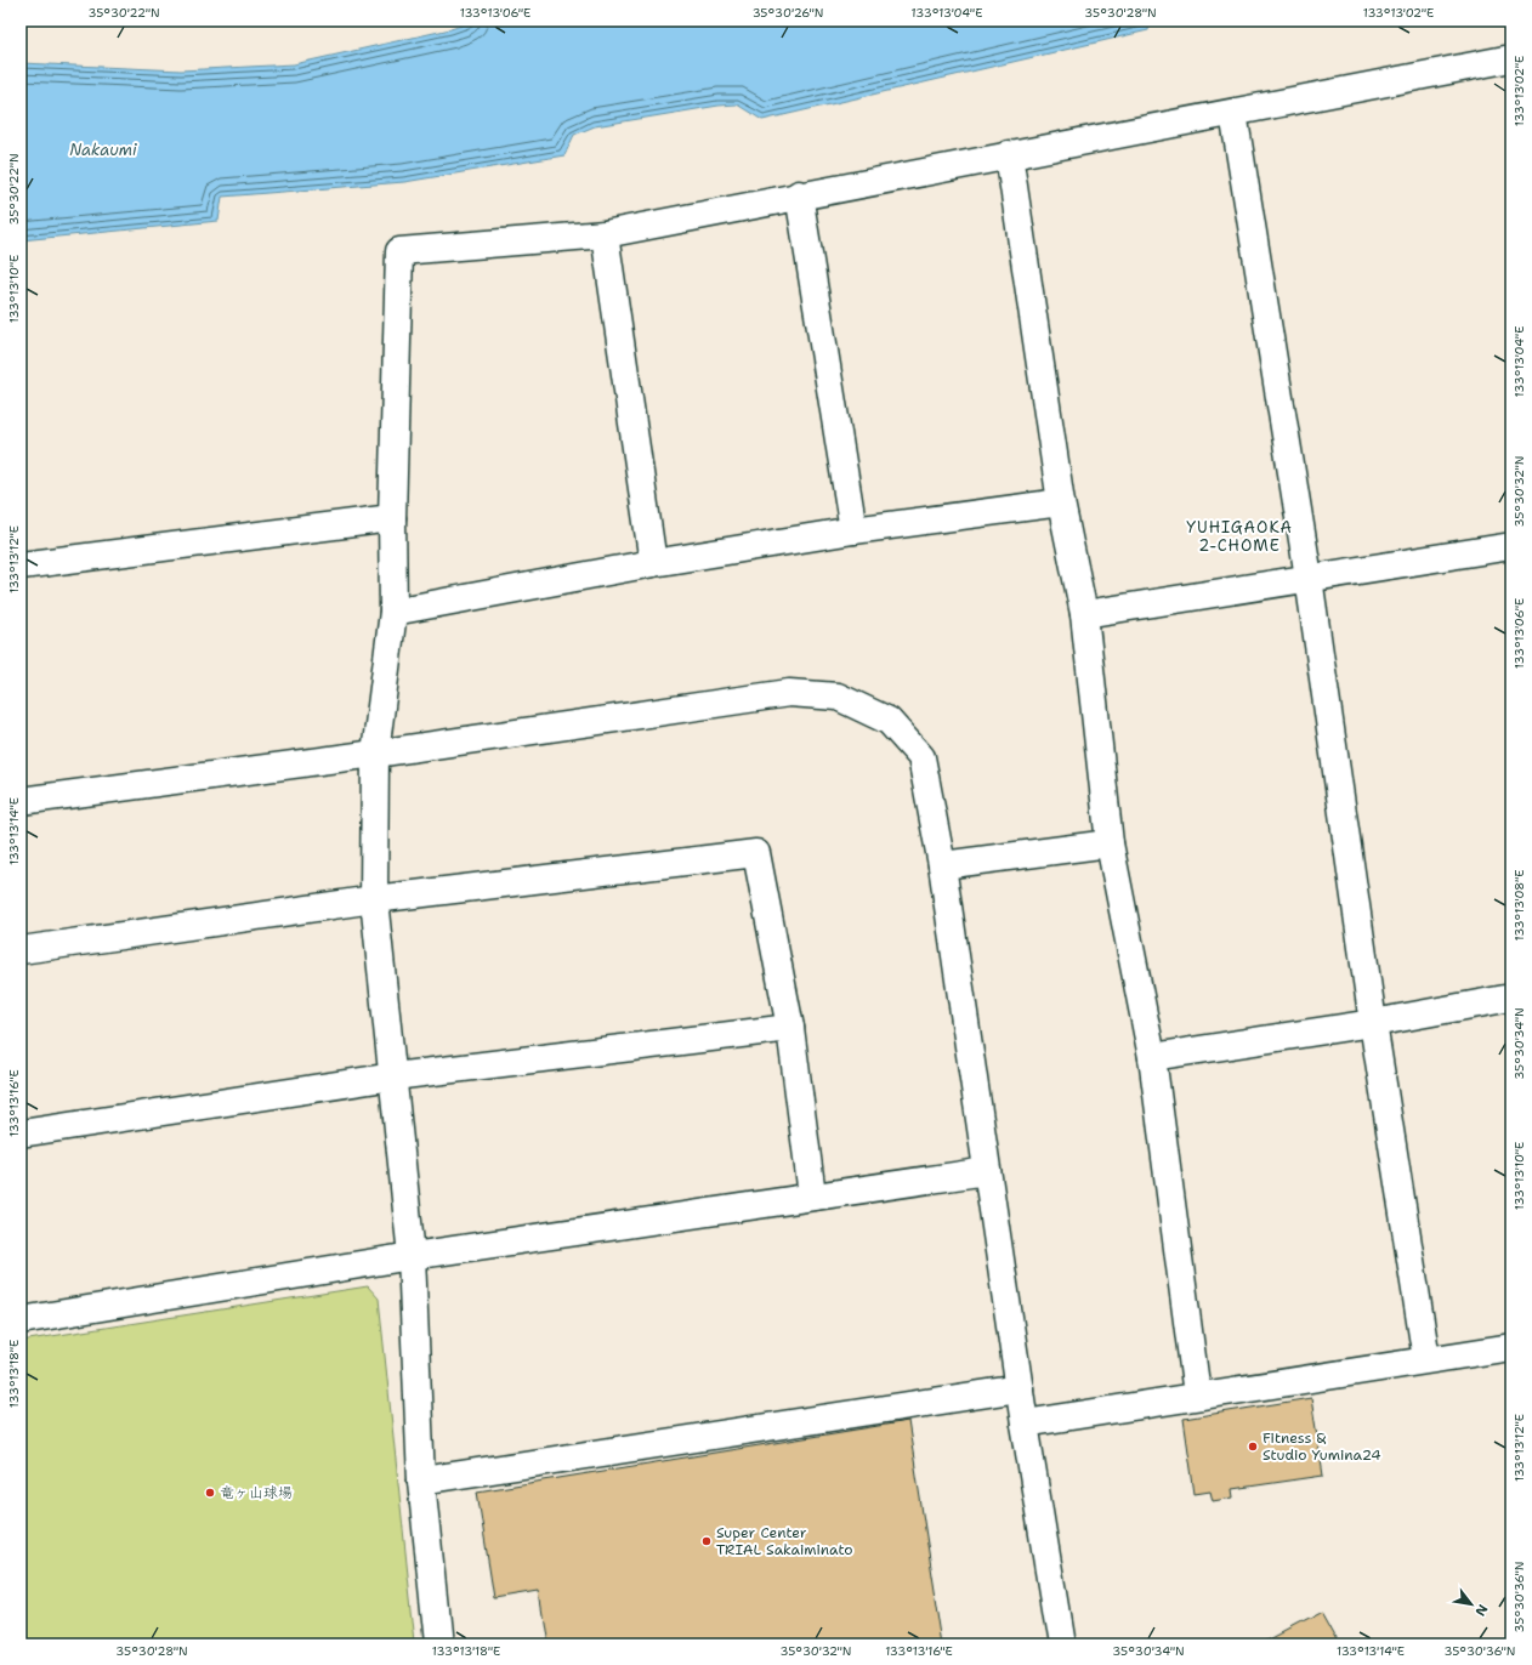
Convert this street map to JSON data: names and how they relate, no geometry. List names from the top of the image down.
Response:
{
  "districts": ["YUHIGAOKA 2-CHOME"],
  "water": ["Nakaumi"],
  "places": ["Fitness & Studio Yumina24", "竜ヶ山球場", "Super Center TRIAL Sakaiminato"],
  "north": "bottom right",
  "coordinates": [
    "35°30'22\"N",
    "133°13'06\"E",
    "35°30'26\"N",
    "133°13'04\"E",
    "35°30'28\"N",
    "133°13'02\"E",
    "133°13'10\"E",
    "35°30'32\"N",
    "133°13'12\"E",
    "133°13'14\"E",
    "133°13'08\"E",
    "35°30'34\"N",
    "133°13'16\"E",
    "133°13'18\"E",
    "35°30'36\"N"
  ]
}
